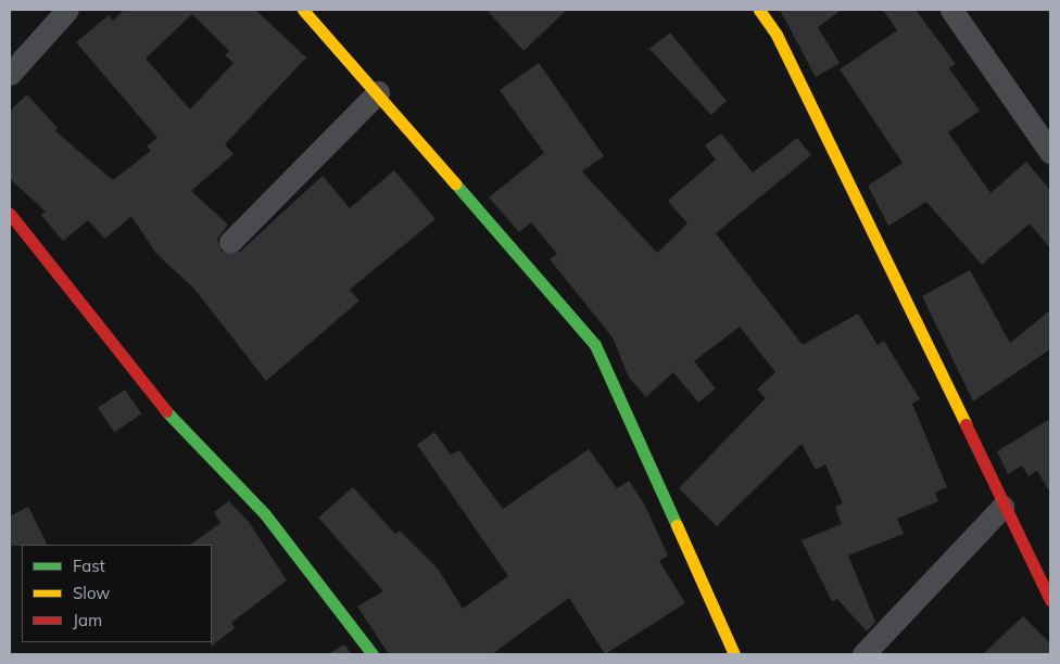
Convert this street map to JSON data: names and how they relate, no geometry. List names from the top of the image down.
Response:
{
  "legend": ["Fast", "Slow", "Jam"]
}
